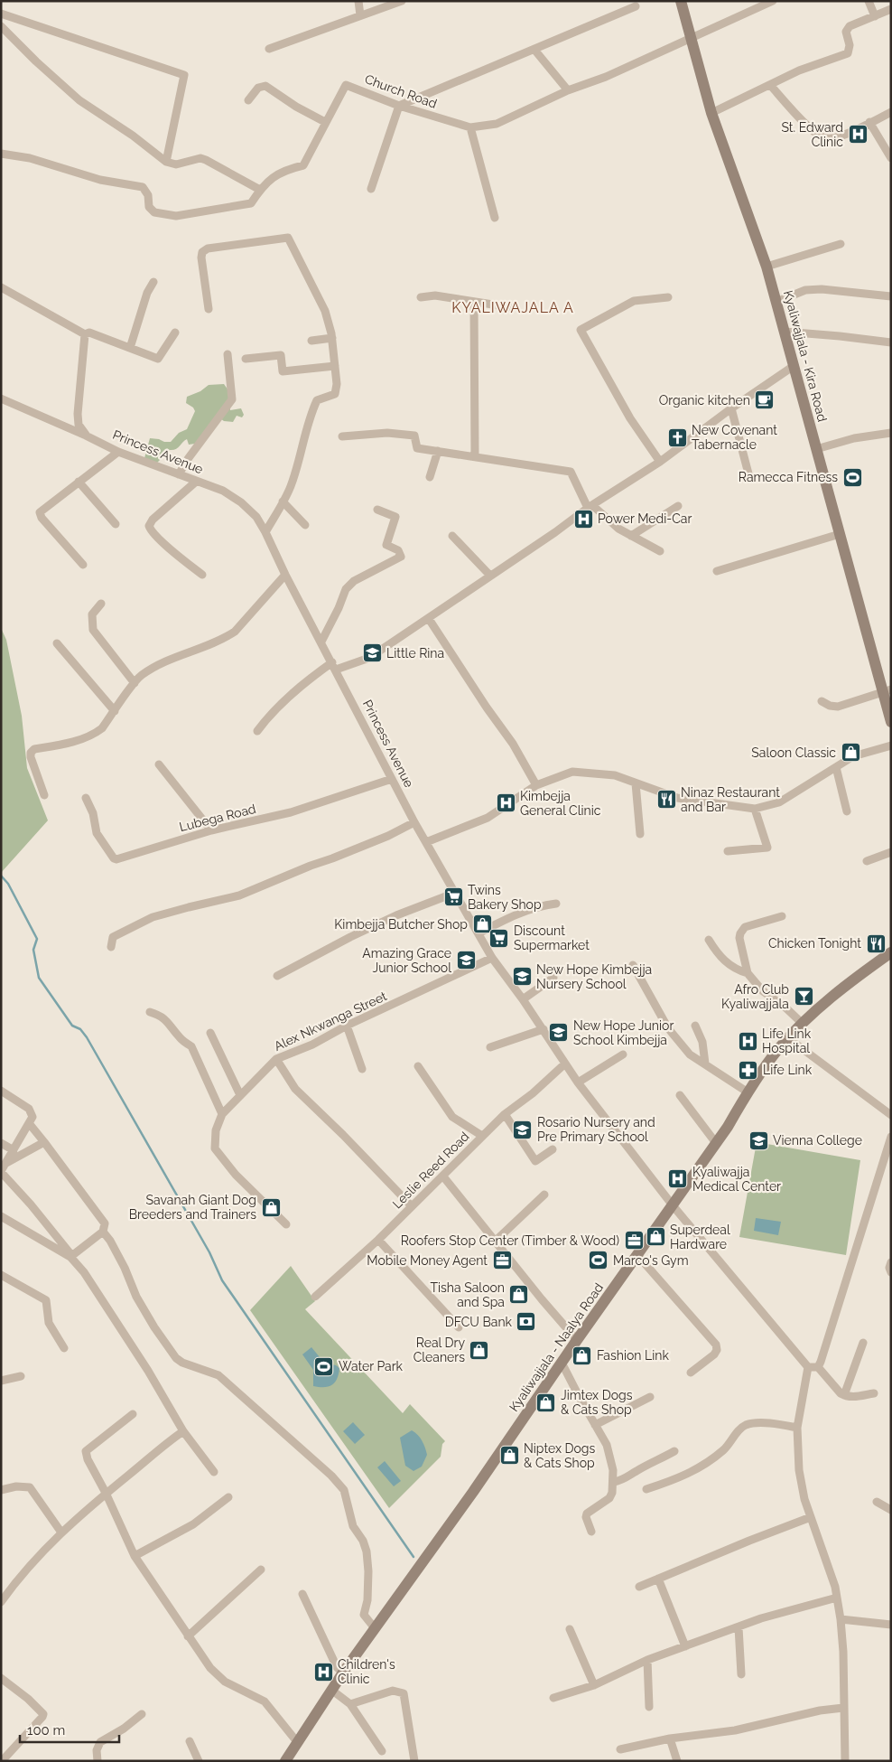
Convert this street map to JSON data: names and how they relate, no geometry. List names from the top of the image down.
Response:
{
  "streets": {
    "main road": ["Kyaliwajjala - Kira Road", "Kyaliwajjala - Naalya Road"],
    "street": [
      "Church Road",
      "Princess Avenue",
      "Lubega Road",
      "Alex Nkwanga Street",
      "Leslie Reed Road"
    ]
  },
  "crossings": [
    ["Church Road", "Kyaliwajjala - Kira Road"],
    ["Princess Avenue", "Lubega Road"],
    ["Princess Avenue", "Alex Nkwanga Street"],
    ["Princess Avenue", "Leslie Reed Road"],
    ["Princess Avenue", "Kyaliwajjala - Naalya Road"]
  ],
  "districts": ["KYALIWAJALA A"],
  "places": {
    "hospital": [
      "St. Edward Clinic",
      "Power Medi-Car",
      "Kimbejja General Clinic",
      "Life Link Hospital",
      "Kyaliwajja Medical Center",
      "Children's Clinic"
    ],
    "cafe": ["Organic kitchen"],
    "church": ["New Covenant Tabernacle"],
    "sports": ["Ramecca Fitness", "Marco's Gym", "Water Park"],
    "school or university": [
      "Little Rina",
      "Amazing Grace Junior School",
      "New Hope Kimbejja Nursery School",
      "New Hope Junior School Kimbejja",
      "Rosario Nursery and Pre Primary School",
      "Vienna College"
    ],
    "shop": [
      "Saloon Classic",
      "Kimbejja Butcher Shop",
      "Savanah Giant Dog Breeders and Trainers",
      "Superdeal Hardware",
      "Tisha Saloon and Spa",
      "Real Dry Cleaners",
      "Fashion Link",
      "Jimtex Dogs & Cats Shop",
      "Niptex Dogs & Cats Shop"
    ],
    "restaurant": ["Ninaz Restaurant and Bar", "Chicken Tonight"],
    "supermarket": ["Twins Bakery Shop", "Discount Supermarket"],
    "bar": ["Afro Club Kyaliwajjala"],
    "pharmacy": ["Life Link"],
    "office": ["Roofers Stop Center (Timber & Wood)", "Mobile Money Agent"],
    "bank": ["DFCU Bank"]
  },
  "scale_bar": "100 m"
}
